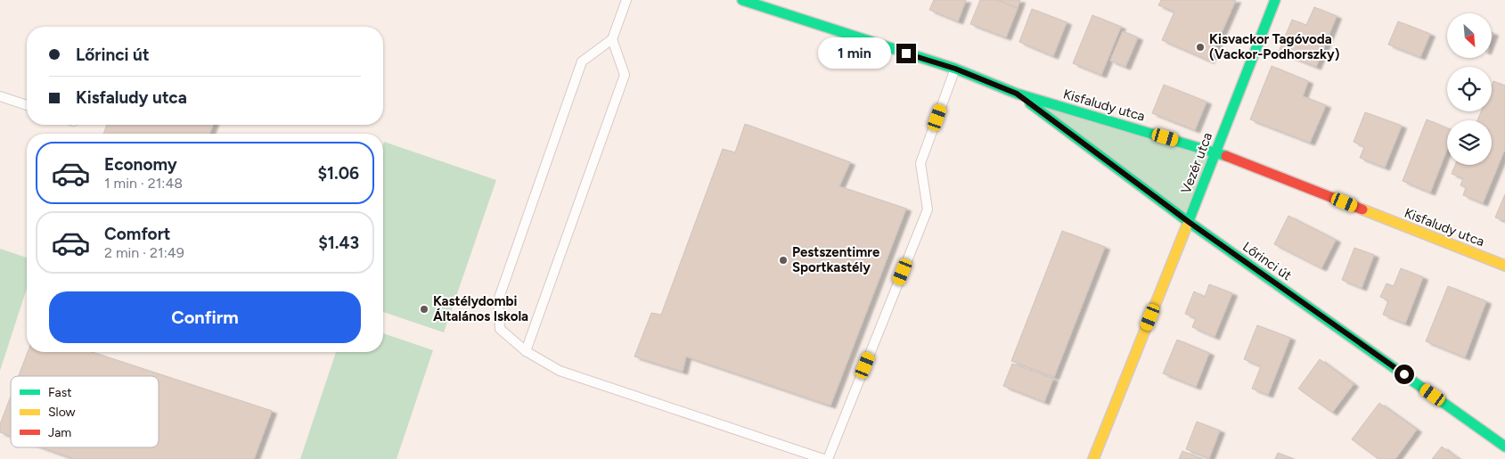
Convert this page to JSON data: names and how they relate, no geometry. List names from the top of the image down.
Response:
{
  "streets": {
    "street": ["Kisfaludy utca", "Vezér utca", "Lőrinci út"]
  },
  "crossings": [
    ["Kisfaludy utca", "Vezér utca"],
    ["Kisfaludy utca", "Lőrinci út"],
    ["Vezér utca", "Lőrinci út"]
  ],
  "places": ["Kisvackor Tagóvoda (Vackor-Podhorszky)", "Pestszentimre Sportkastély", "Kastélydombi Általános Iskola"],
  "legend": ["Fast", "Slow", "Jam"],
  "north": "bottom right",
  "page": {
    "banner": ["Lőrinci út", "Kisfaludy utca"],
    "bubble": "1 min",
    "list": [
      {
        "name": "Economy",
        "note": "1 min · 21:48",
        "value": "$1.06"
      },
      {
        "name": "Comfort",
        "note": "2 min · 21:49",
        "value": "$1.43"
      }
    ],
    "buttons": "Confirm"
  }
}
